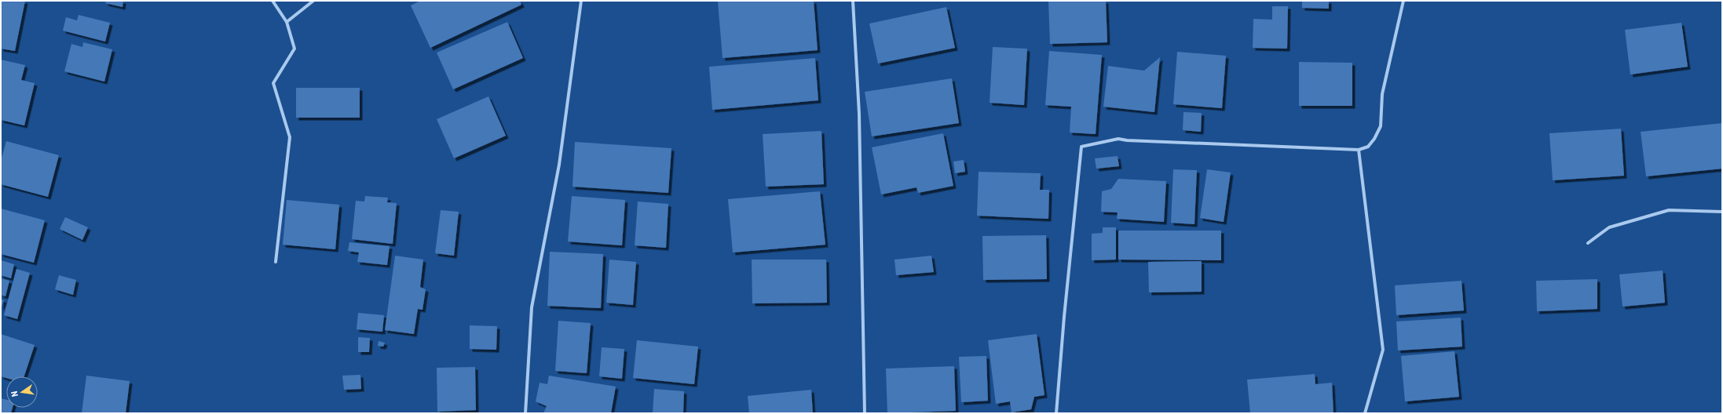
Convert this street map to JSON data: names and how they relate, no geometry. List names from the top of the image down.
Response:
{
  "north": "left"
}
